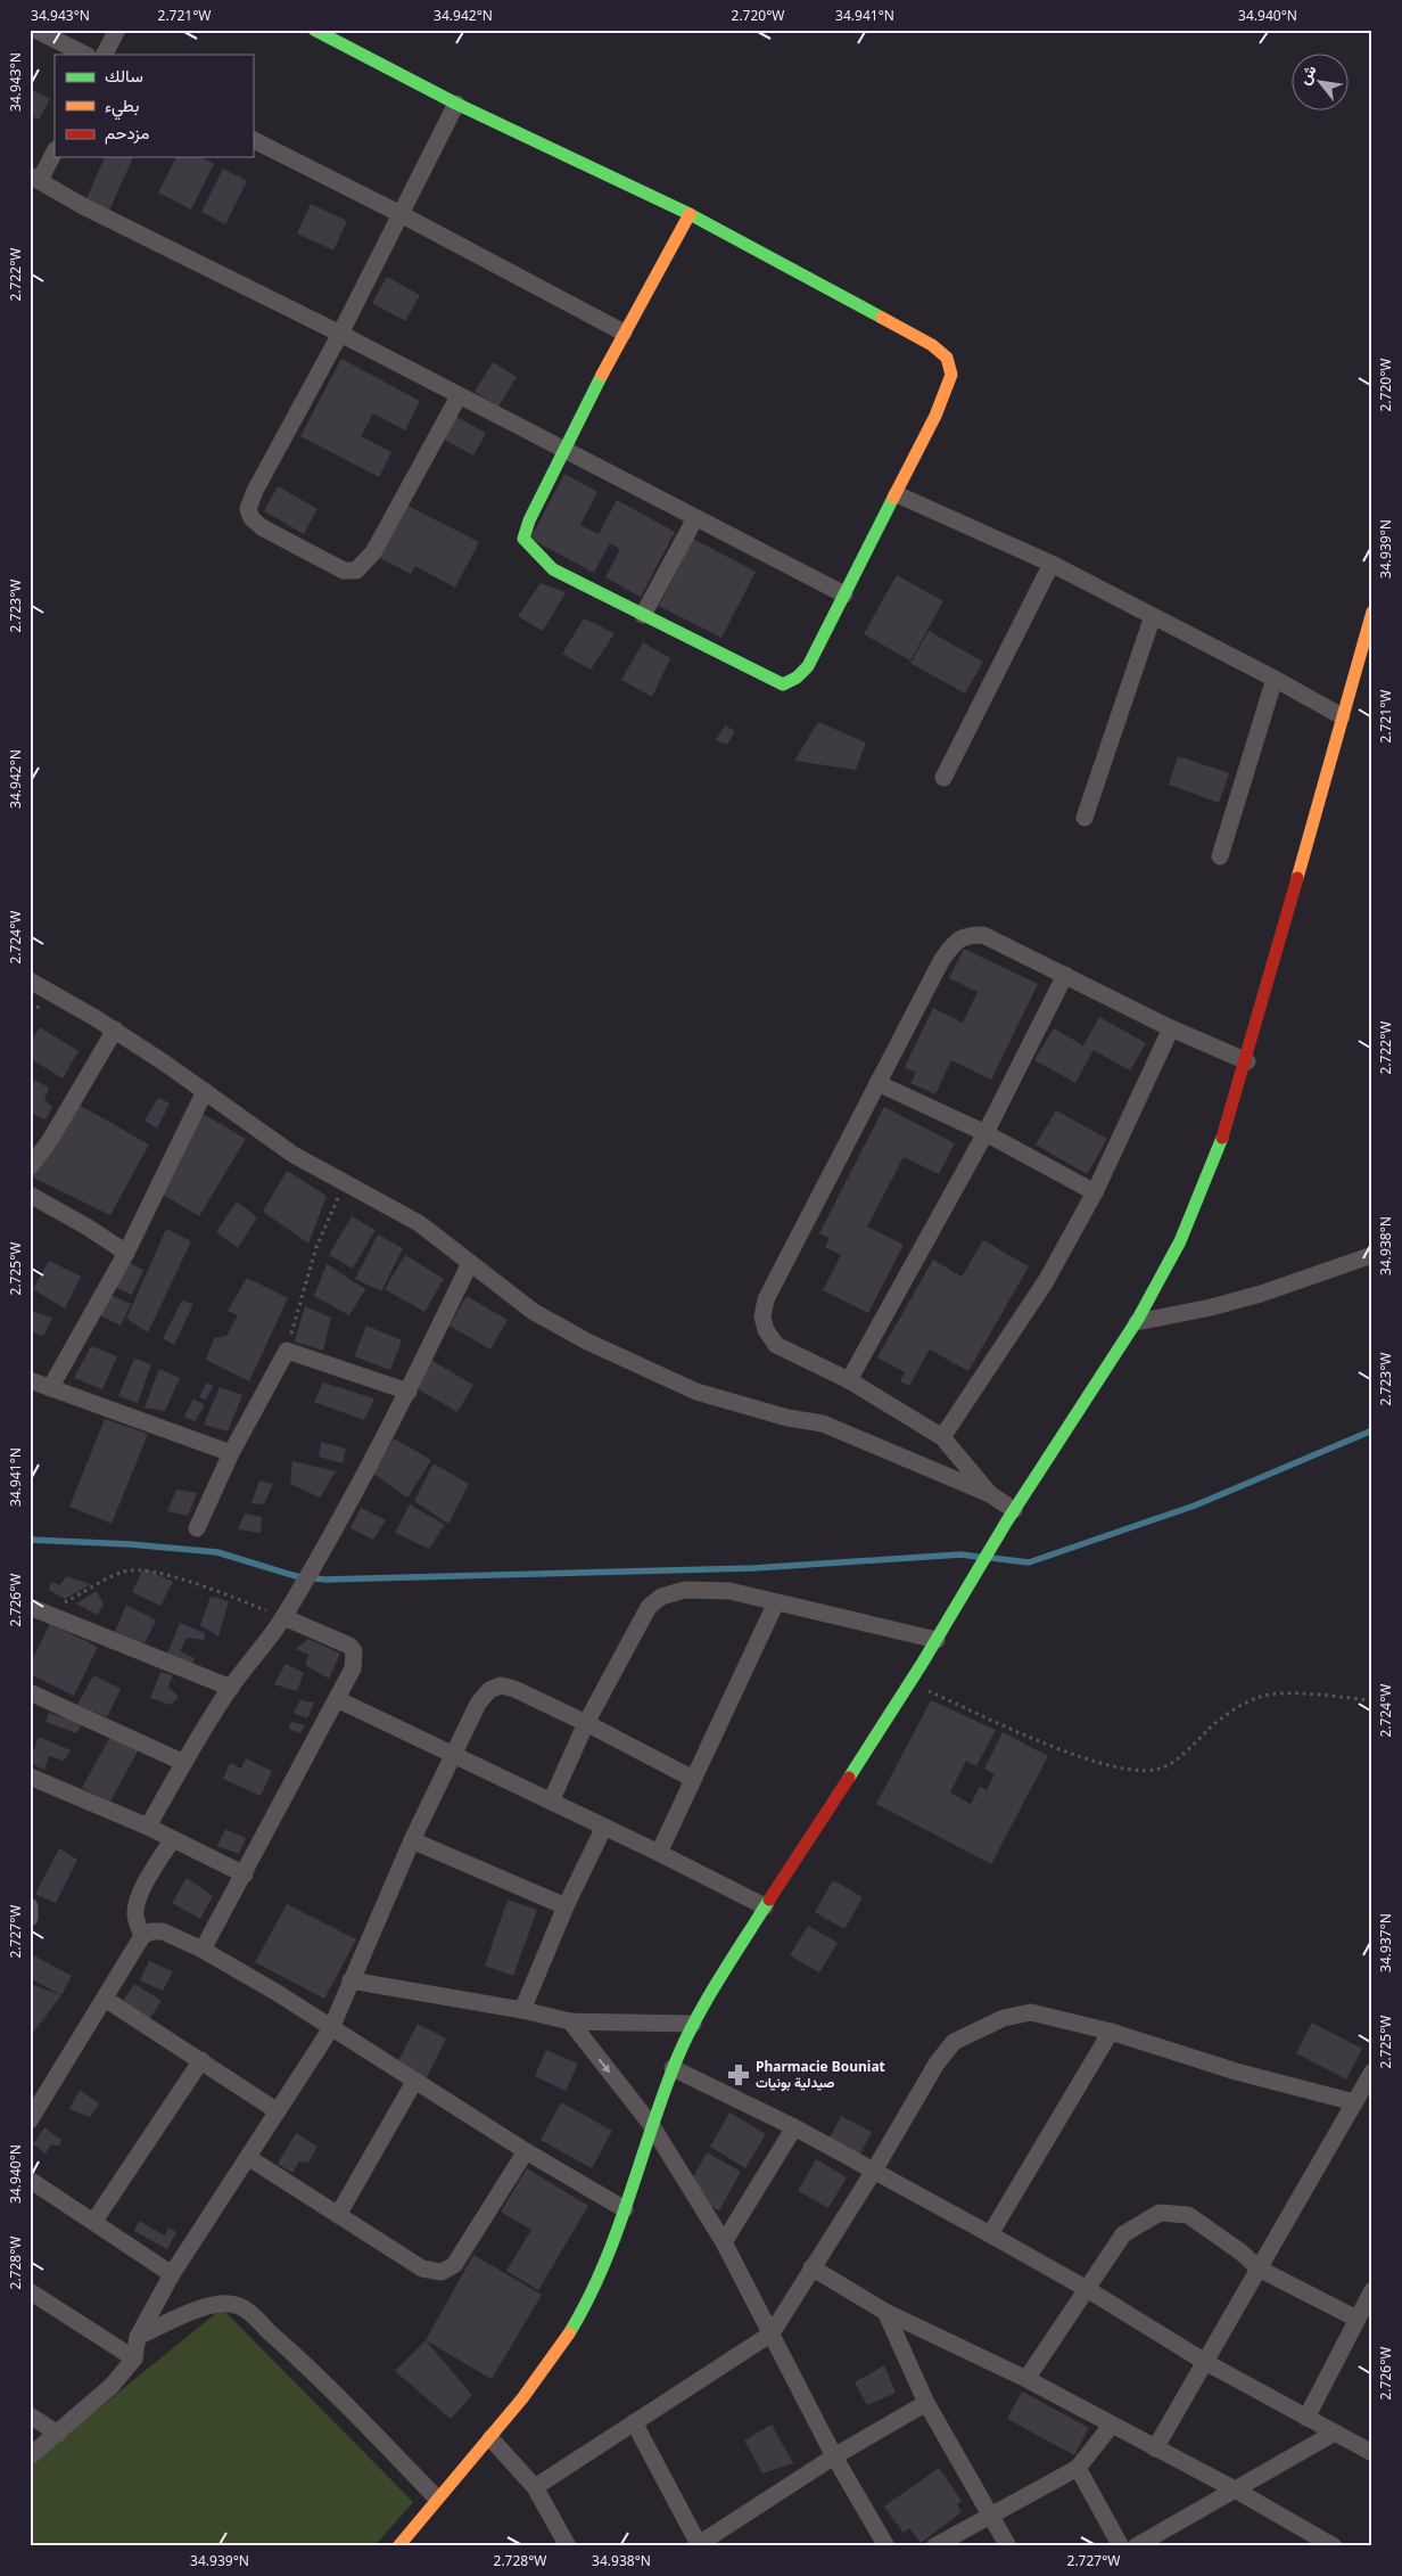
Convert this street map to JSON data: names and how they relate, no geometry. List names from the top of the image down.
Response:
{
  "places": {
    "pharmacy": ["Pharmacie Bouniat صيدلية بونيات"]
  },
  "legend": ["سالك", "بطيء", "مزدحم"],
  "north": "top left",
  "coordinates": [
    "34.943°N",
    "2.721°W",
    "34.942°N",
    "2.720°W",
    "34.941°N",
    "34.940°N",
    "2.722°W",
    "34.939°N",
    "2.723°W",
    "2.724°W",
    "34.938°N",
    "2.725°W",
    "2.726°W",
    "2.727°W",
    "34.937°N",
    "2.728°W"
  ]
}
